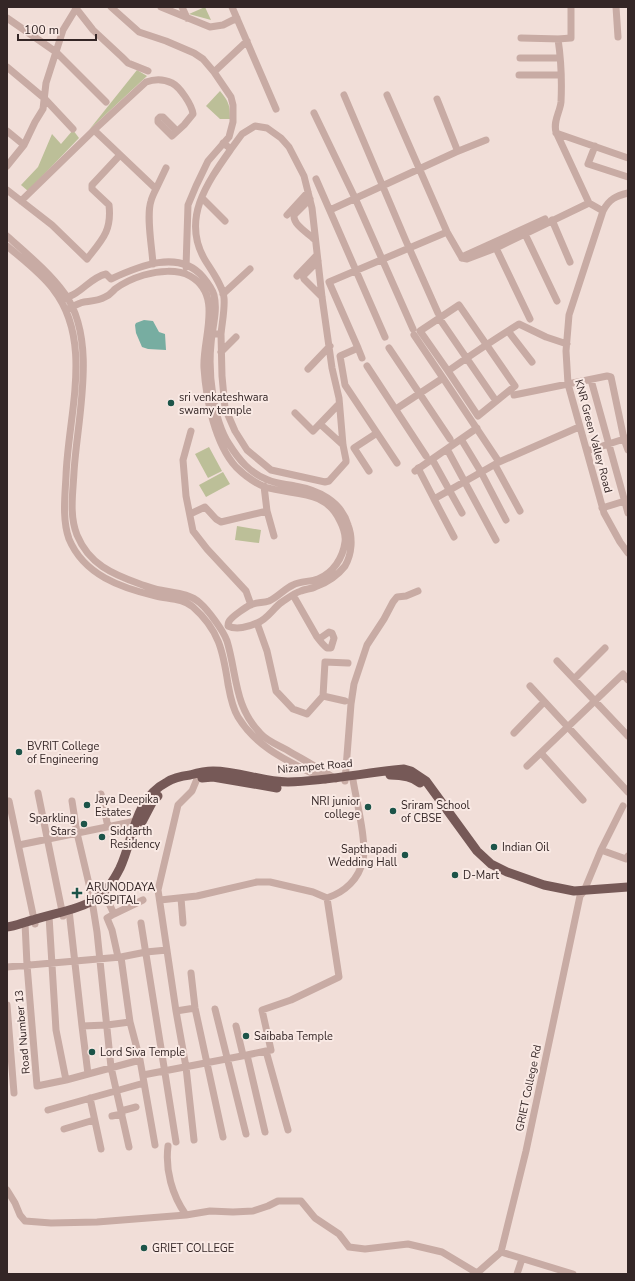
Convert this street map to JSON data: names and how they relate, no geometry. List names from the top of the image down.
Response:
{
  "streets": {
    "main road": ["Nizampet Road"],
    "street": ["KNR Green Valley Road", "Road Number 13", "GRIET College Rd"]
  },
  "crossings": [
    ["Nizampet Road", "Road Number 13"],
    ["Nizampet Road", "GRIET College Rd"]
  ],
  "places": {
    "other": [
      "sri venkateshwara swamy temple",
      "BVRIT College of Engineering",
      "Jaya Deepika Estates",
      "NRI junior college",
      "Sriram School of CBSE",
      "Sparkling Stars",
      "Siddarth Residency",
      "Indian Oil",
      "Sapthapadi Wedding Hall",
      "D-Mart",
      "Saibaba Temple",
      "Lord Siva Temple",
      "GRIET COLLEGE"
    ],
    "health": ["ARUNODAYA HOSPITAL"]
  },
  "scale_bar": "100 m"
}
